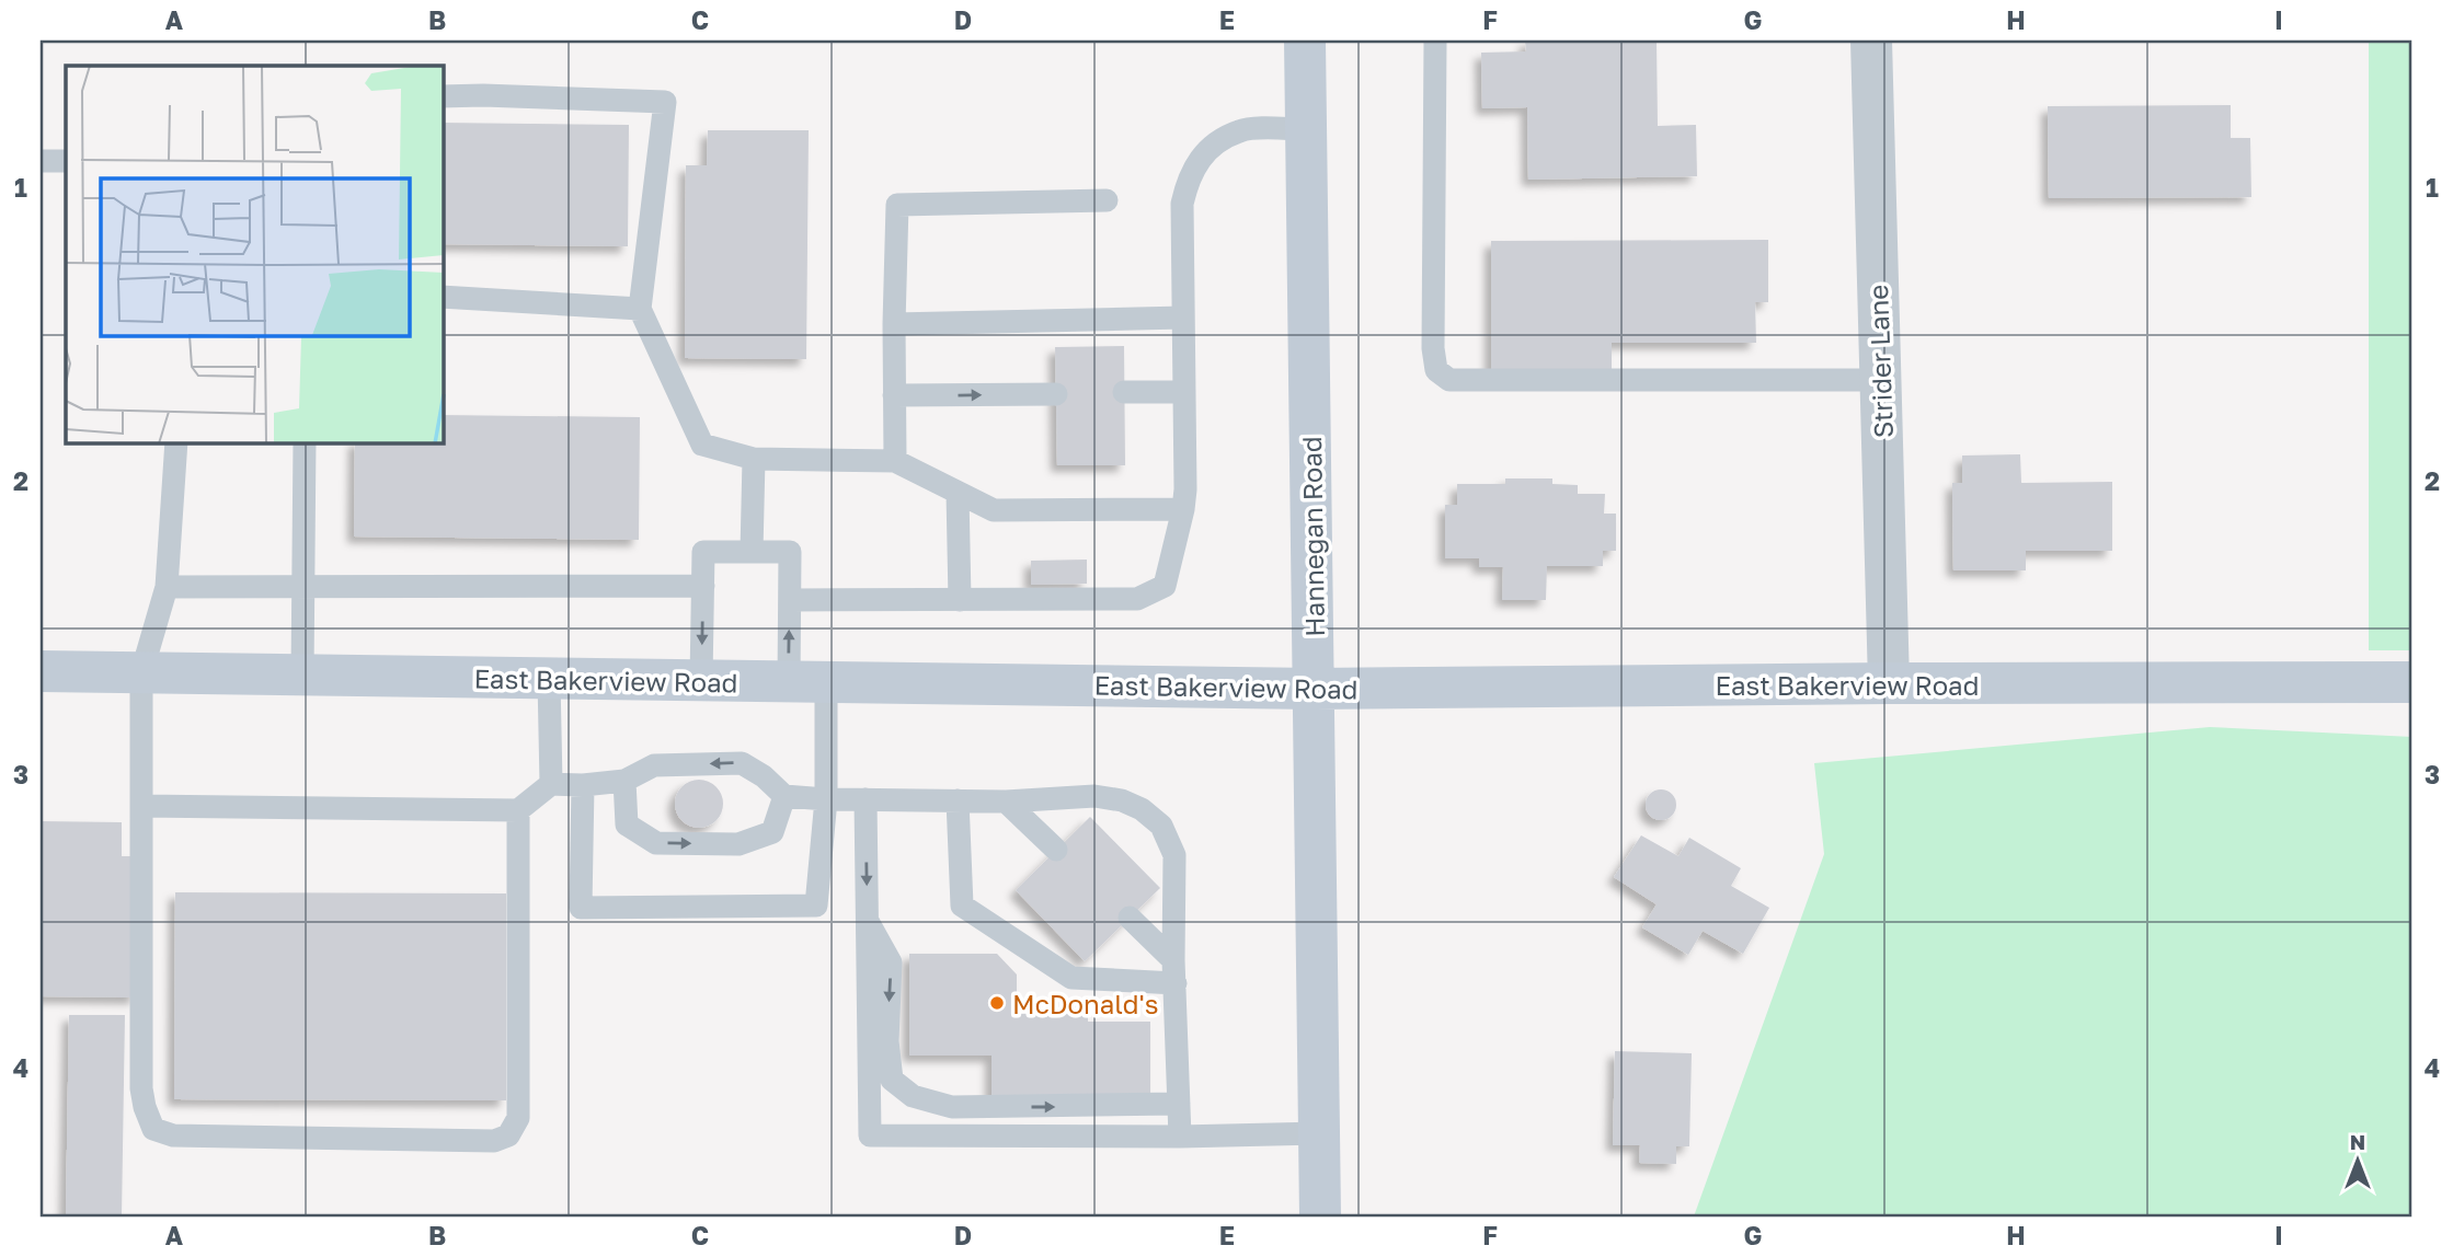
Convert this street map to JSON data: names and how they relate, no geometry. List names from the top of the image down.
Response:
{
  "streets": {
    "main road": ["Hannegan Road", "East Bakerview Road"],
    "street": ["Strider Lane"]
  },
  "crossings": [
    ["Strider Lane", "East Bakerview Road"],
    ["Hannegan Road", "East Bakerview Road"]
  ],
  "places": ["McDonald's"],
  "north": "top",
  "grid": {
    "columns": [
      "A",
      "B",
      "C",
      "D",
      "E",
      "F",
      "G",
      "H",
      "I"
    ],
    "rows": [
      "1",
      "2",
      "3",
      "4"
    ]
  }
}
